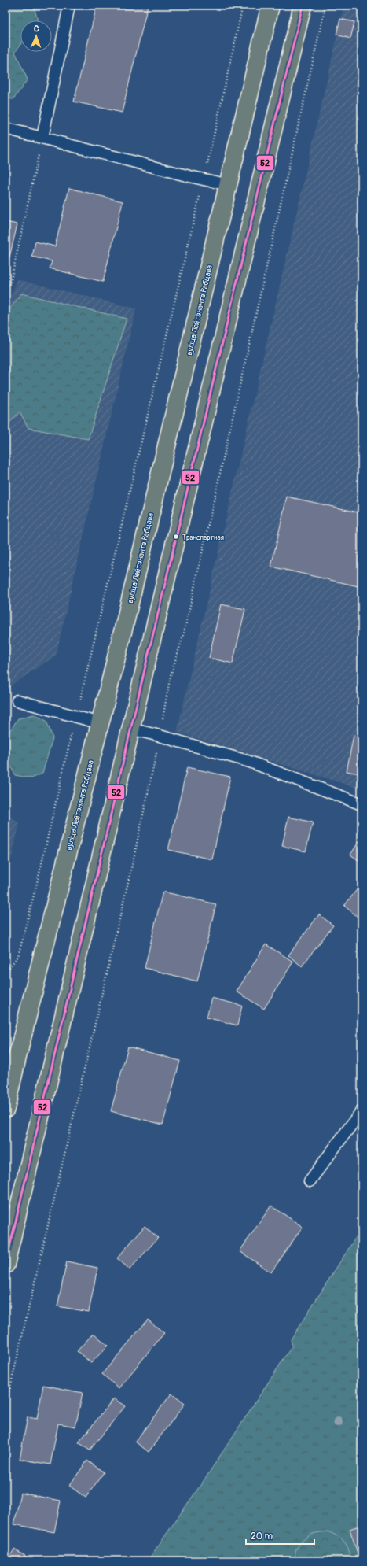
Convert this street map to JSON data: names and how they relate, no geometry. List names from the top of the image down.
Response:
{
  "streets": {
    "highway": ["вуліца Лейтэнанта Рабцава"]
  },
  "places": ["Транспартная"],
  "lines": ["transit line 52"],
  "scale_bar": "20 m",
  "north": "top"
}
